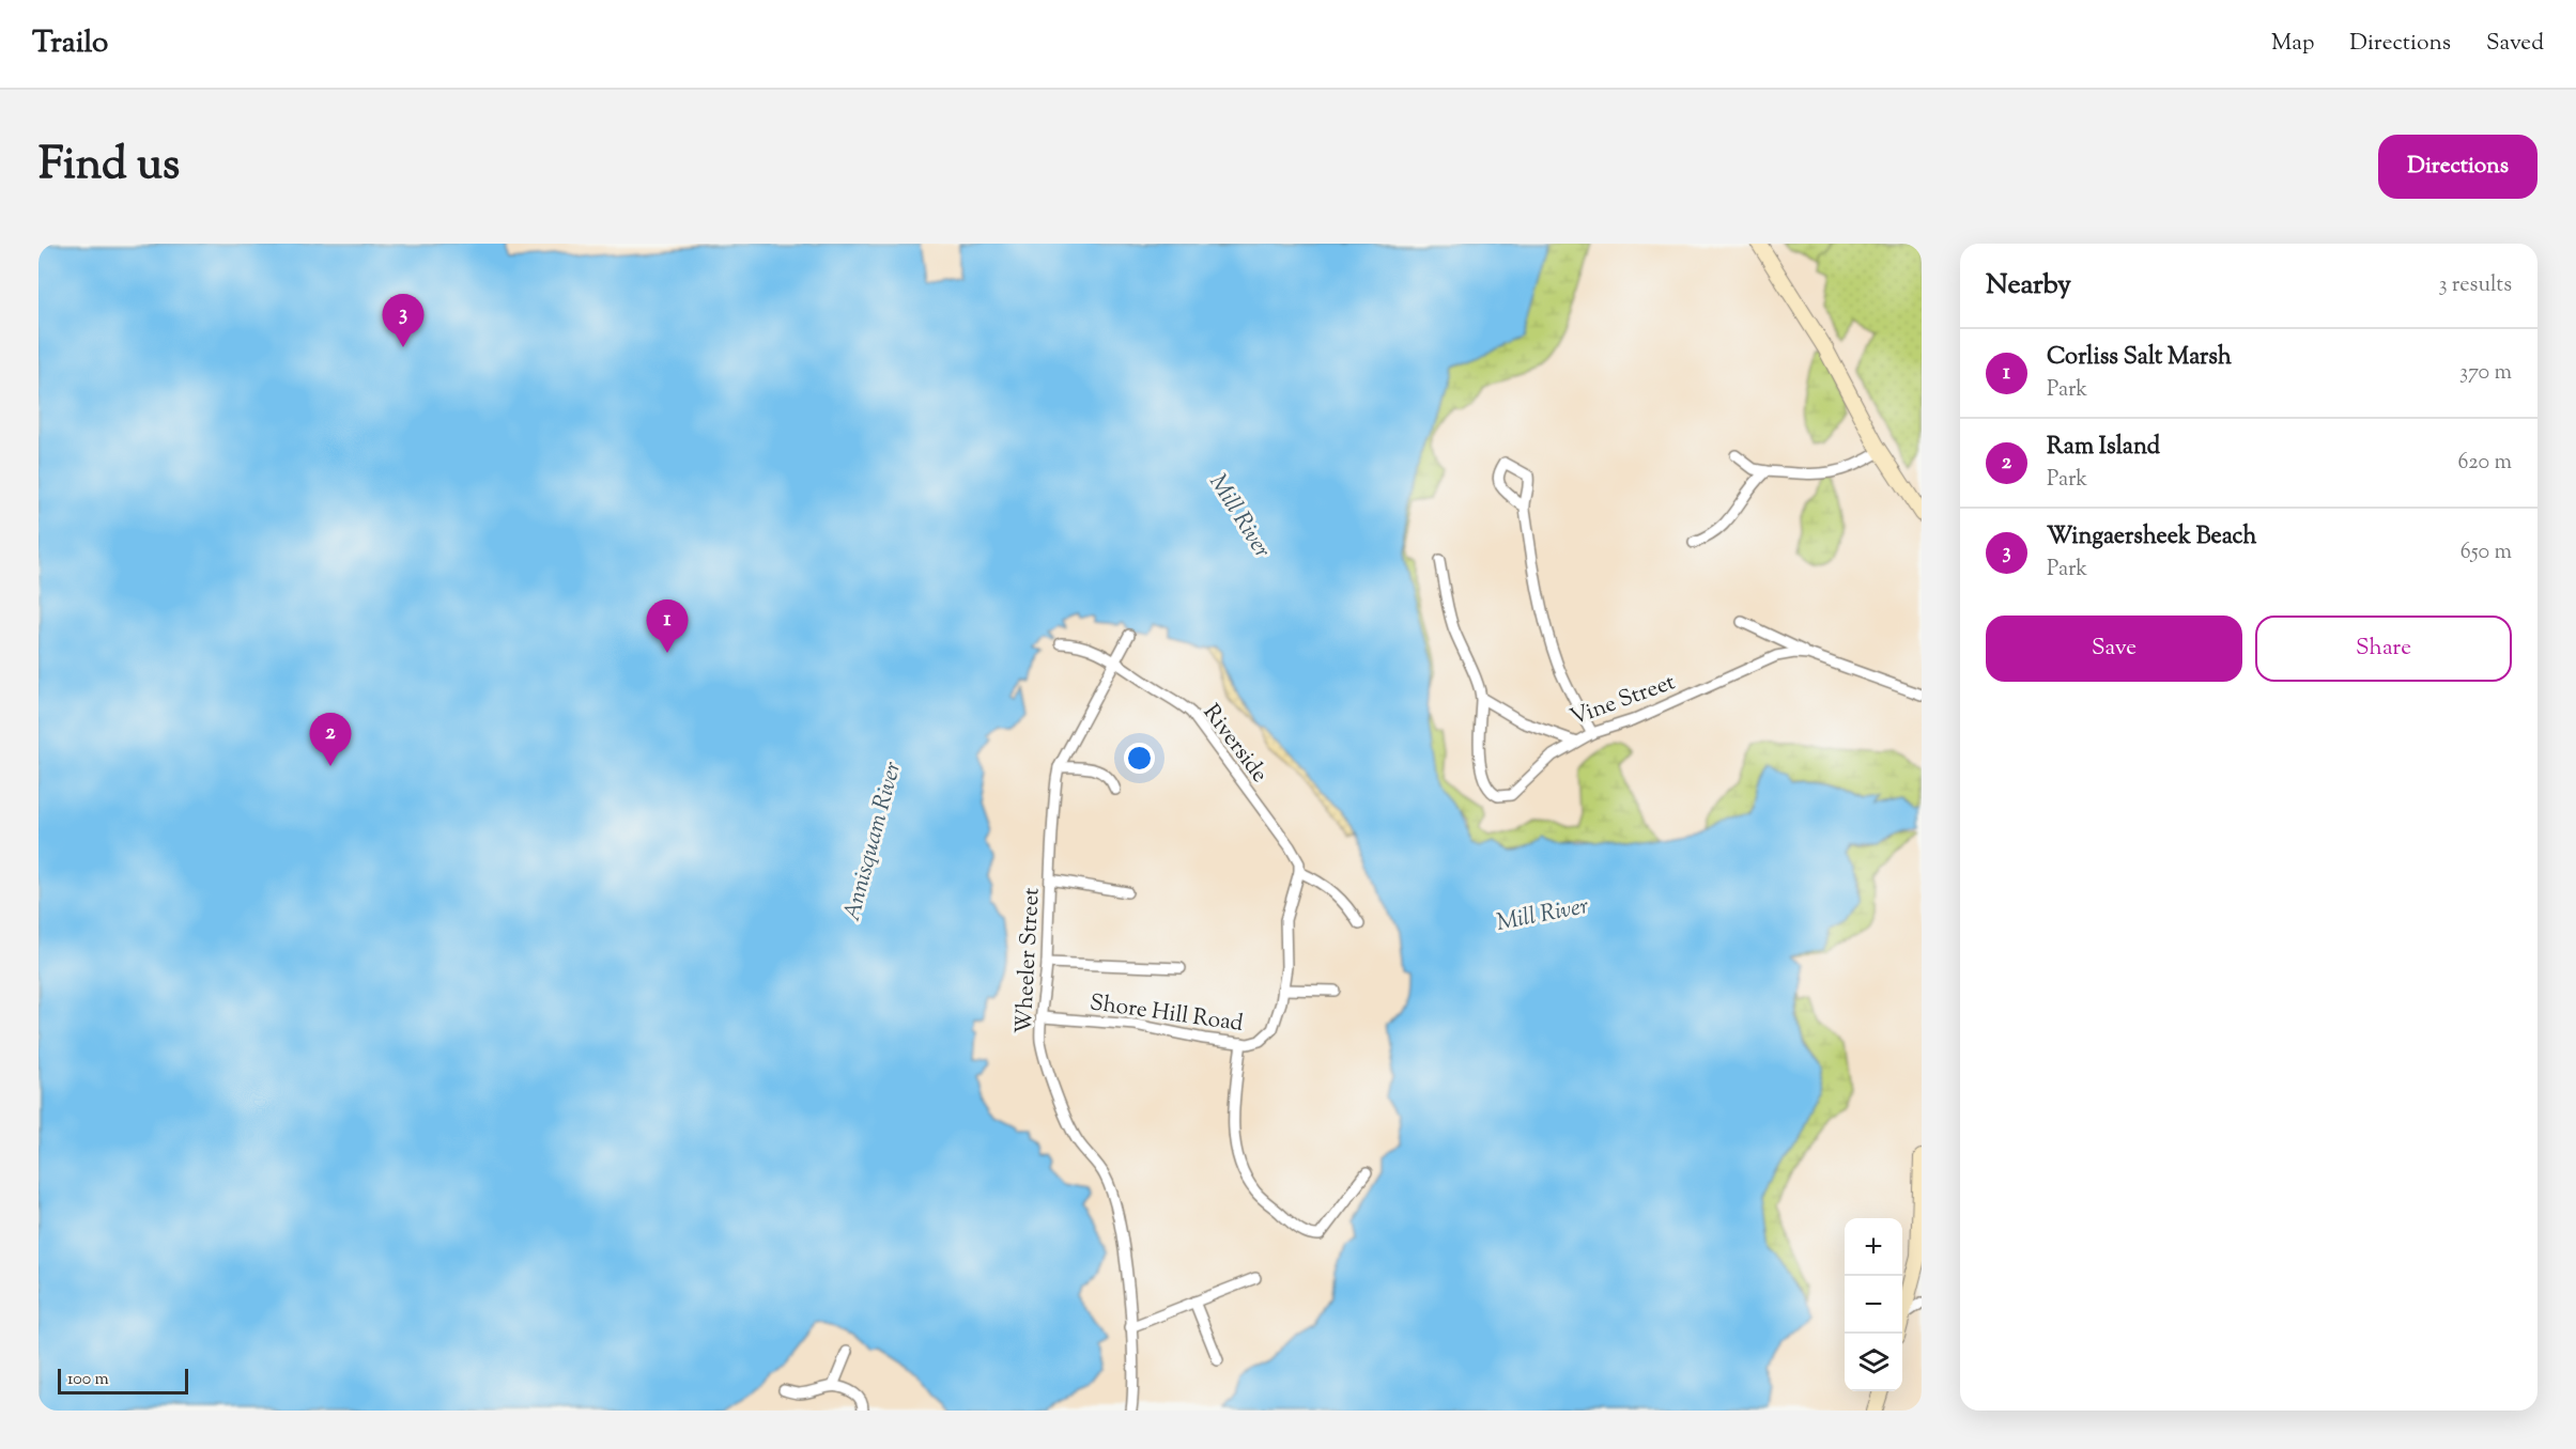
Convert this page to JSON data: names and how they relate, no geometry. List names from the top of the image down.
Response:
{
  "streets": {
    "street": [
      "Vine Street",
      "Riverside",
      "Wheeler Street",
      "Shore Hill Road"
    ]
  },
  "crossings": [
    ["Riverside", "Wheeler Street"],
    ["Riverside", "Shore Hill Road"],
    ["Wheeler Street", "Shore Hill Road"]
  ],
  "water": ["Mill River", "Annisquam River"],
  "scale_bar": "100 m",
  "page": {
    "header": "Trailo",
    "nav": ["Map", "Directions", "Saved"],
    "title": "Find us",
    "buttons": [
      "Directions",
      ["Save", "Share"]
    ],
    "heading": ["Nearby", "3 results"],
    "pins": ["3", "1", "2"],
    "list": [
      {
        "mark": "1",
        "name": "Corliss Salt Marsh",
        "note": "Park",
        "value": "370 m"
      },
      {
        "mark": "2",
        "name": "Ram Island",
        "note": "Park",
        "value": "620 m"
      },
      {
        "mark": "3",
        "name": "Wingaersheek Beach",
        "note": "Park",
        "value": "650 m"
      }
    ],
    "map_buttons": ["+", "−"],
    "scale": "100 m"
  }
}
